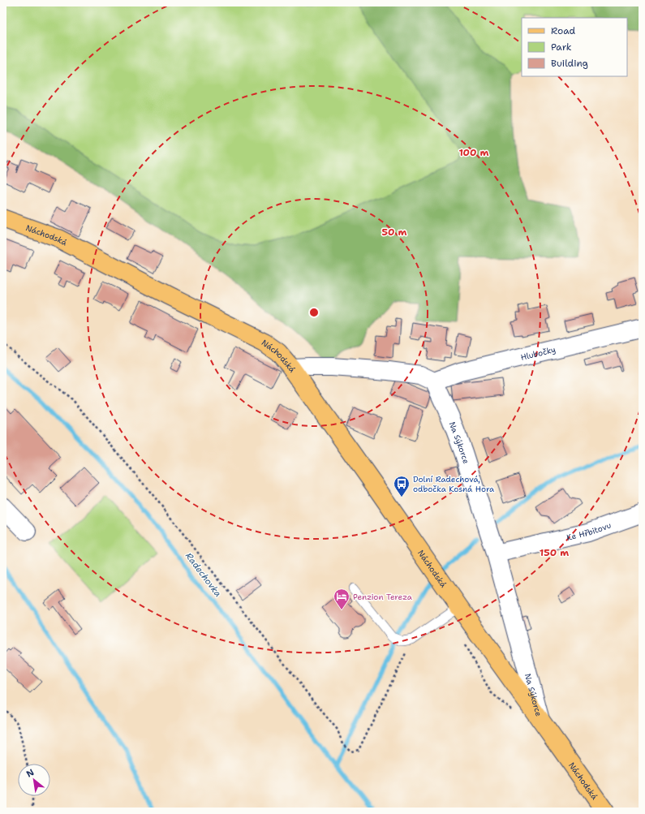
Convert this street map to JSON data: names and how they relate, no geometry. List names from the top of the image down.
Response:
{
  "streets": {
    "main road": ["Náchodská"],
    "street": ["Hlubočky", "Na Sýkorce", "Ke Hřbitovu"]
  },
  "crossings": [
    ["Náchodská", "Na Sýkorce"],
    ["Hlubočky", "Na Sýkorce"],
    ["Na Sýkorce", "Ke Hřbitovu"]
  ],
  "water": ["Radechovka"],
  "places": {
    "bus stop": ["Dolní Radechová, odbočka Kosná Hora"],
    "hotel": ["Penzion Tereza"]
  },
  "legend": ["Road", "Park", "Building"],
  "north": "top left",
  "rings": ["100 m", "50 m", "150 m"]
}
